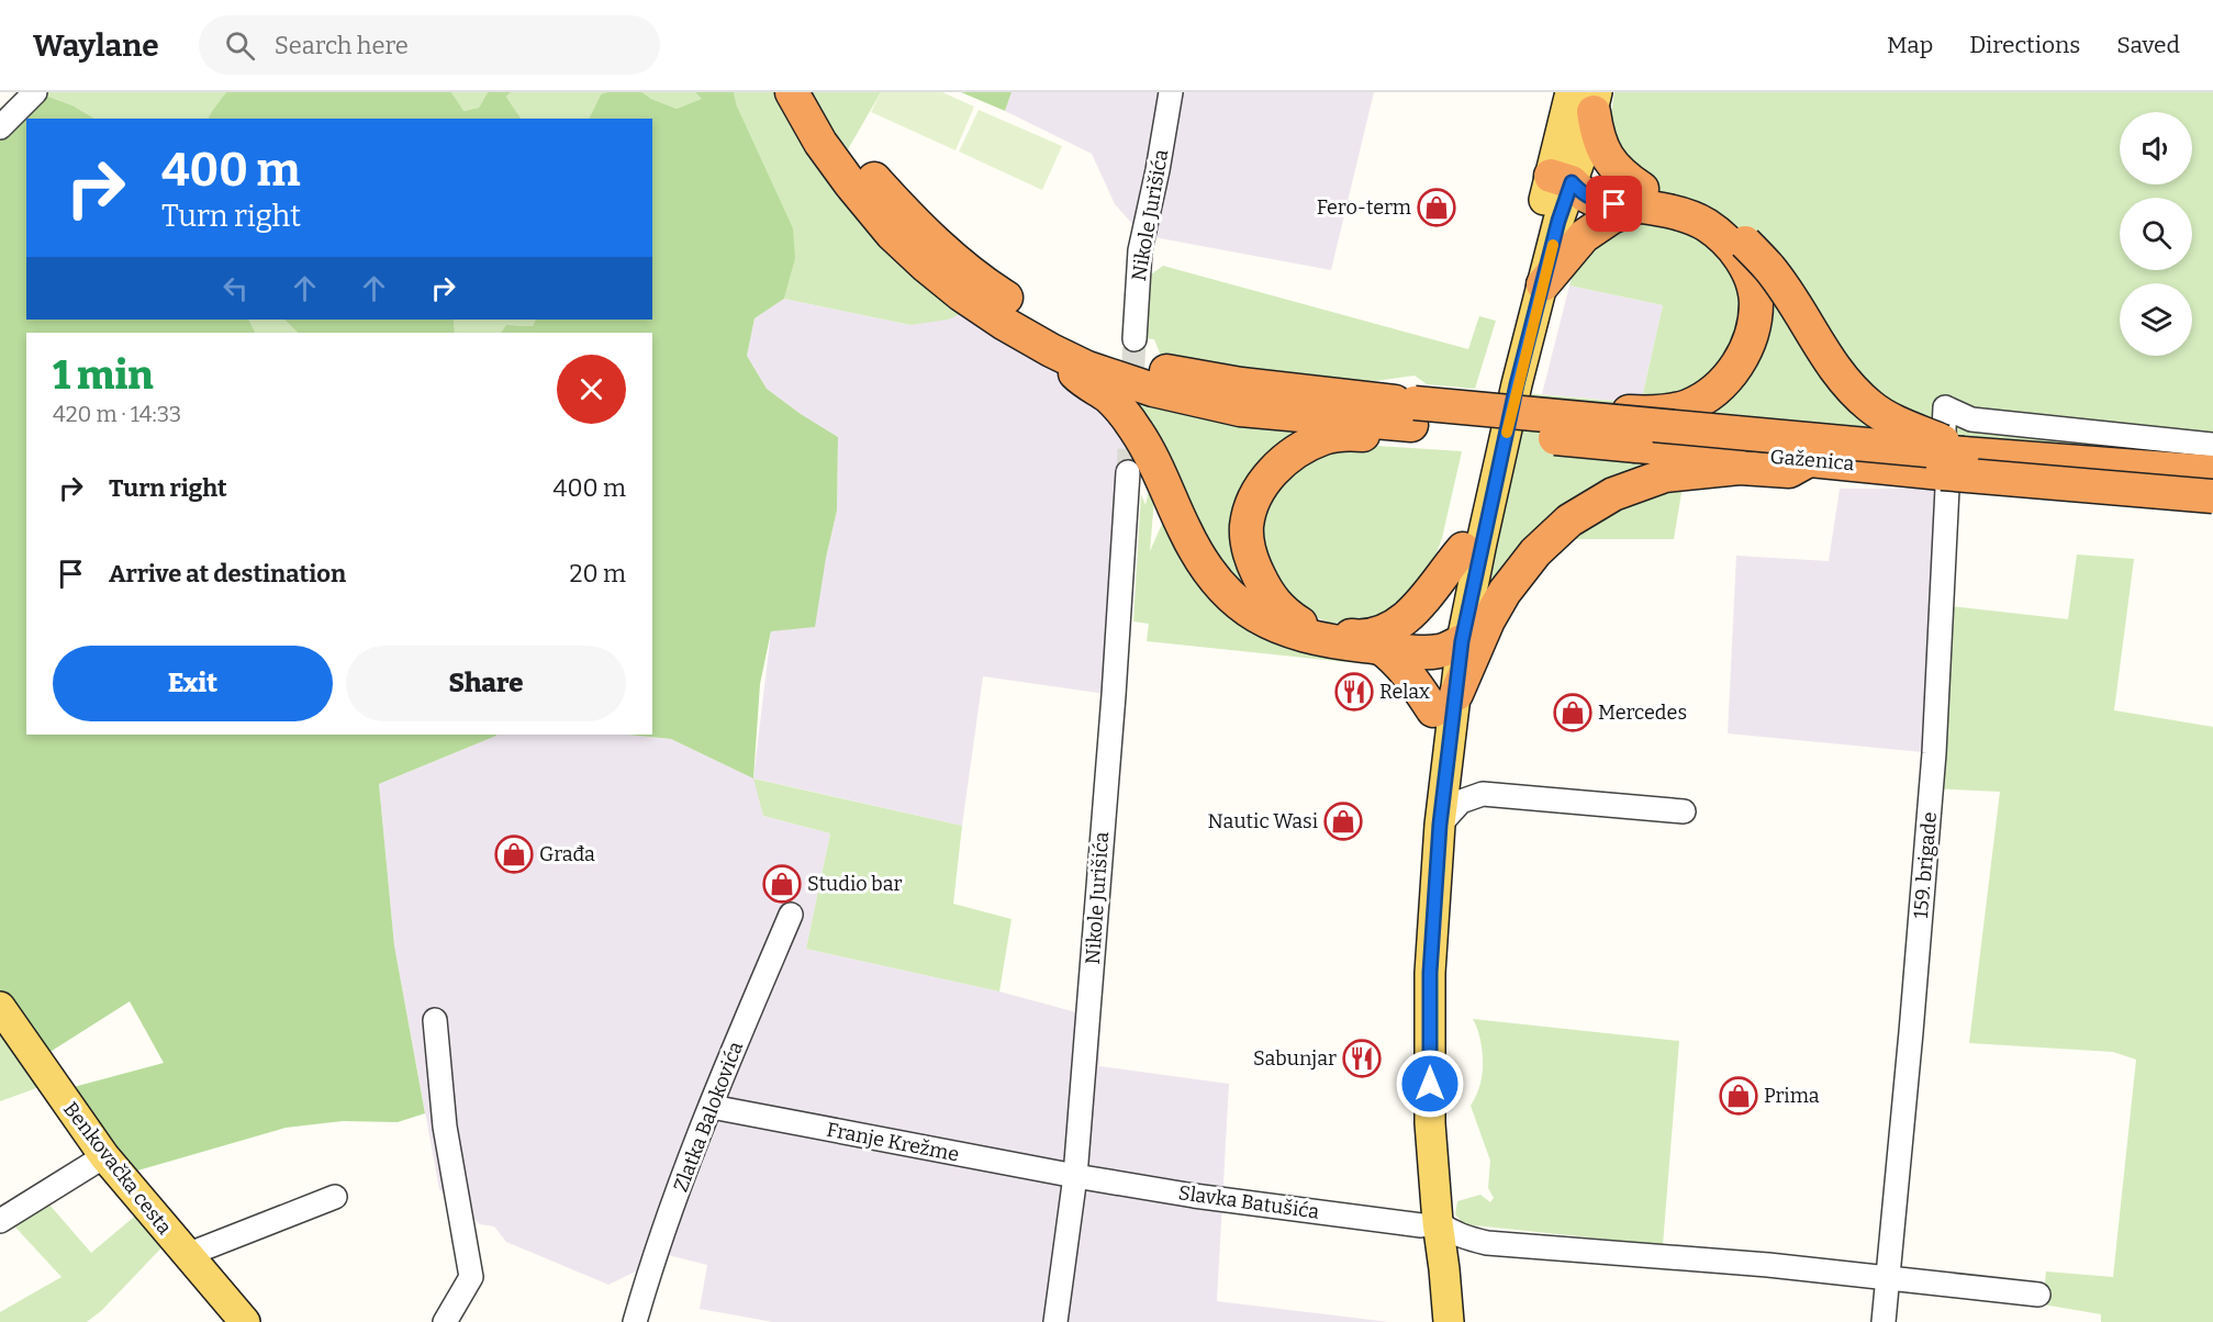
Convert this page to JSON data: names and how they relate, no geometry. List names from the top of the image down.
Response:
{
  "streets": {
    "highway": ["Gaženica"],
    "main road": ["Benkovačka cesta"],
    "street": [
      "Nikole Jurišića",
      "159. brigade",
      "Zlatka Balokovića",
      "Franje Krežme",
      "Slavka Batušića"
    ]
  },
  "crossings": [
    ["Nikole Jurišića", "Franje Krežme"],
    ["Nikole Jurišića", "Slavka Batušića"],
    ["Zlatka Balokovića", "Franje Krežme"],
    ["Franje Krežme", "Slavka Batušića"]
  ],
  "places": {
    "shop": [
      "Fero-term",
      "Mercedes",
      "Nautic Wasi",
      "Građa",
      "Studio bar",
      "Prima"
    ],
    "restaurant": ["Relax", "Sabunjar"]
  },
  "page": {
    "header": "Waylane",
    "search": "Search here",
    "nav": ["Map", "Directions", "Saved"],
    "turn": ["400 m", "Turn right"],
    "heading": ["1 min", "420 m · 14:33"],
    "list": [
      {
        "name": "Turn right",
        "value": "400 m"
      },
      {
        "name": "Arrive at destination",
        "value": "20 m"
      }
    ],
    "buttons": ["Exit", "Share"]
  }
}
